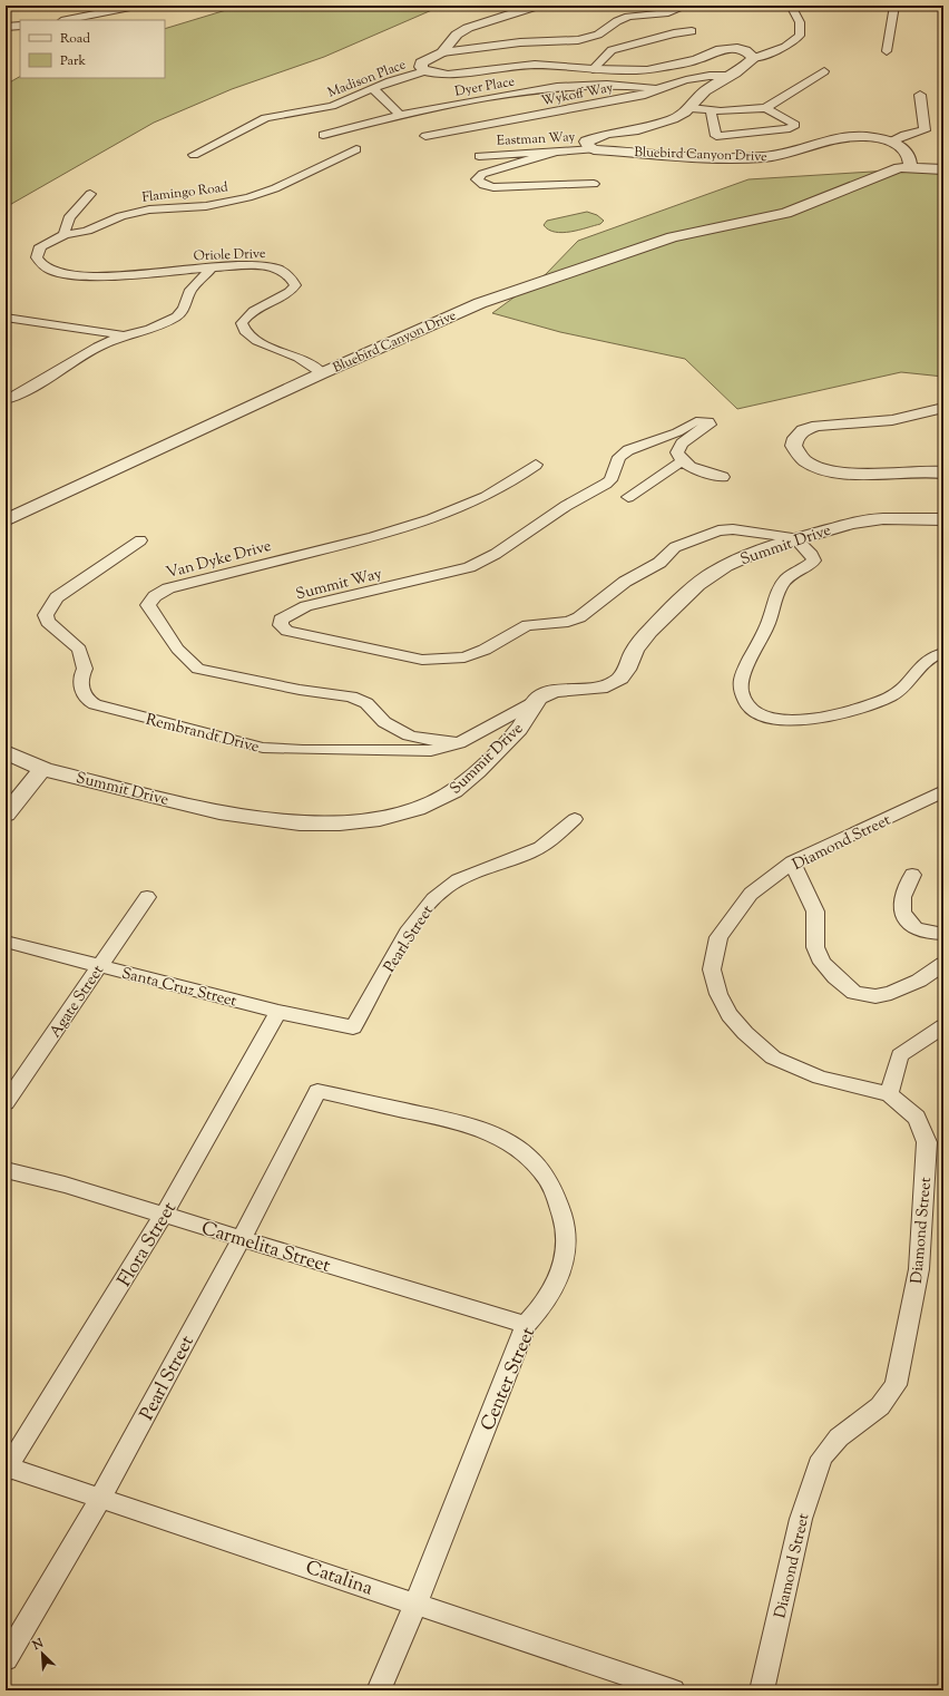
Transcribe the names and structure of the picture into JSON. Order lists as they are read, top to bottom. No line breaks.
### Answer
{"streets":{"street":["Madison Place","Dyer Place","Wykoff Way","Eastman Way","Bluebird Canyon Drive","Flamingo Road","Oriole Drive","Summit Drive","Van Dyke Drive","Summit Way","Rembrandt Drive","Diamond Street","Pearl Street","Santa Cruz Street","Agate Street","Flora Street","Carmelita Street","Center Street","Catalina"]},"crossings":[["Dyer Place","Wykoff Way"],["Wykoff Way","Bluebird Canyon Drive"],["Eastman Way","Bluebird Canyon Drive"],["Bluebird Canyon Drive","Oriole Drive"],["Flamingo Road","Oriole Drive"],["Summit Drive","Summit Way"],["Summit Drive","Rembrandt Drive"],["Van Dyke Drive","Rembrandt Drive"],["Pearl Street","Santa Cruz Street"],["Pearl Street","Carmelita Street"],["Pearl Street","Center Street"],["Pearl Street","Catalina"],["Santa Cruz Street","Agate Street"],["Santa Cruz Street","Flora Street"],["Flora Street","Carmelita Street"],["Flora Street","Catalina"],["Carmelita Street","Center Street"],["Center Street","Catalina"]],"legend":["Road","Park"],"north":"top left"}
